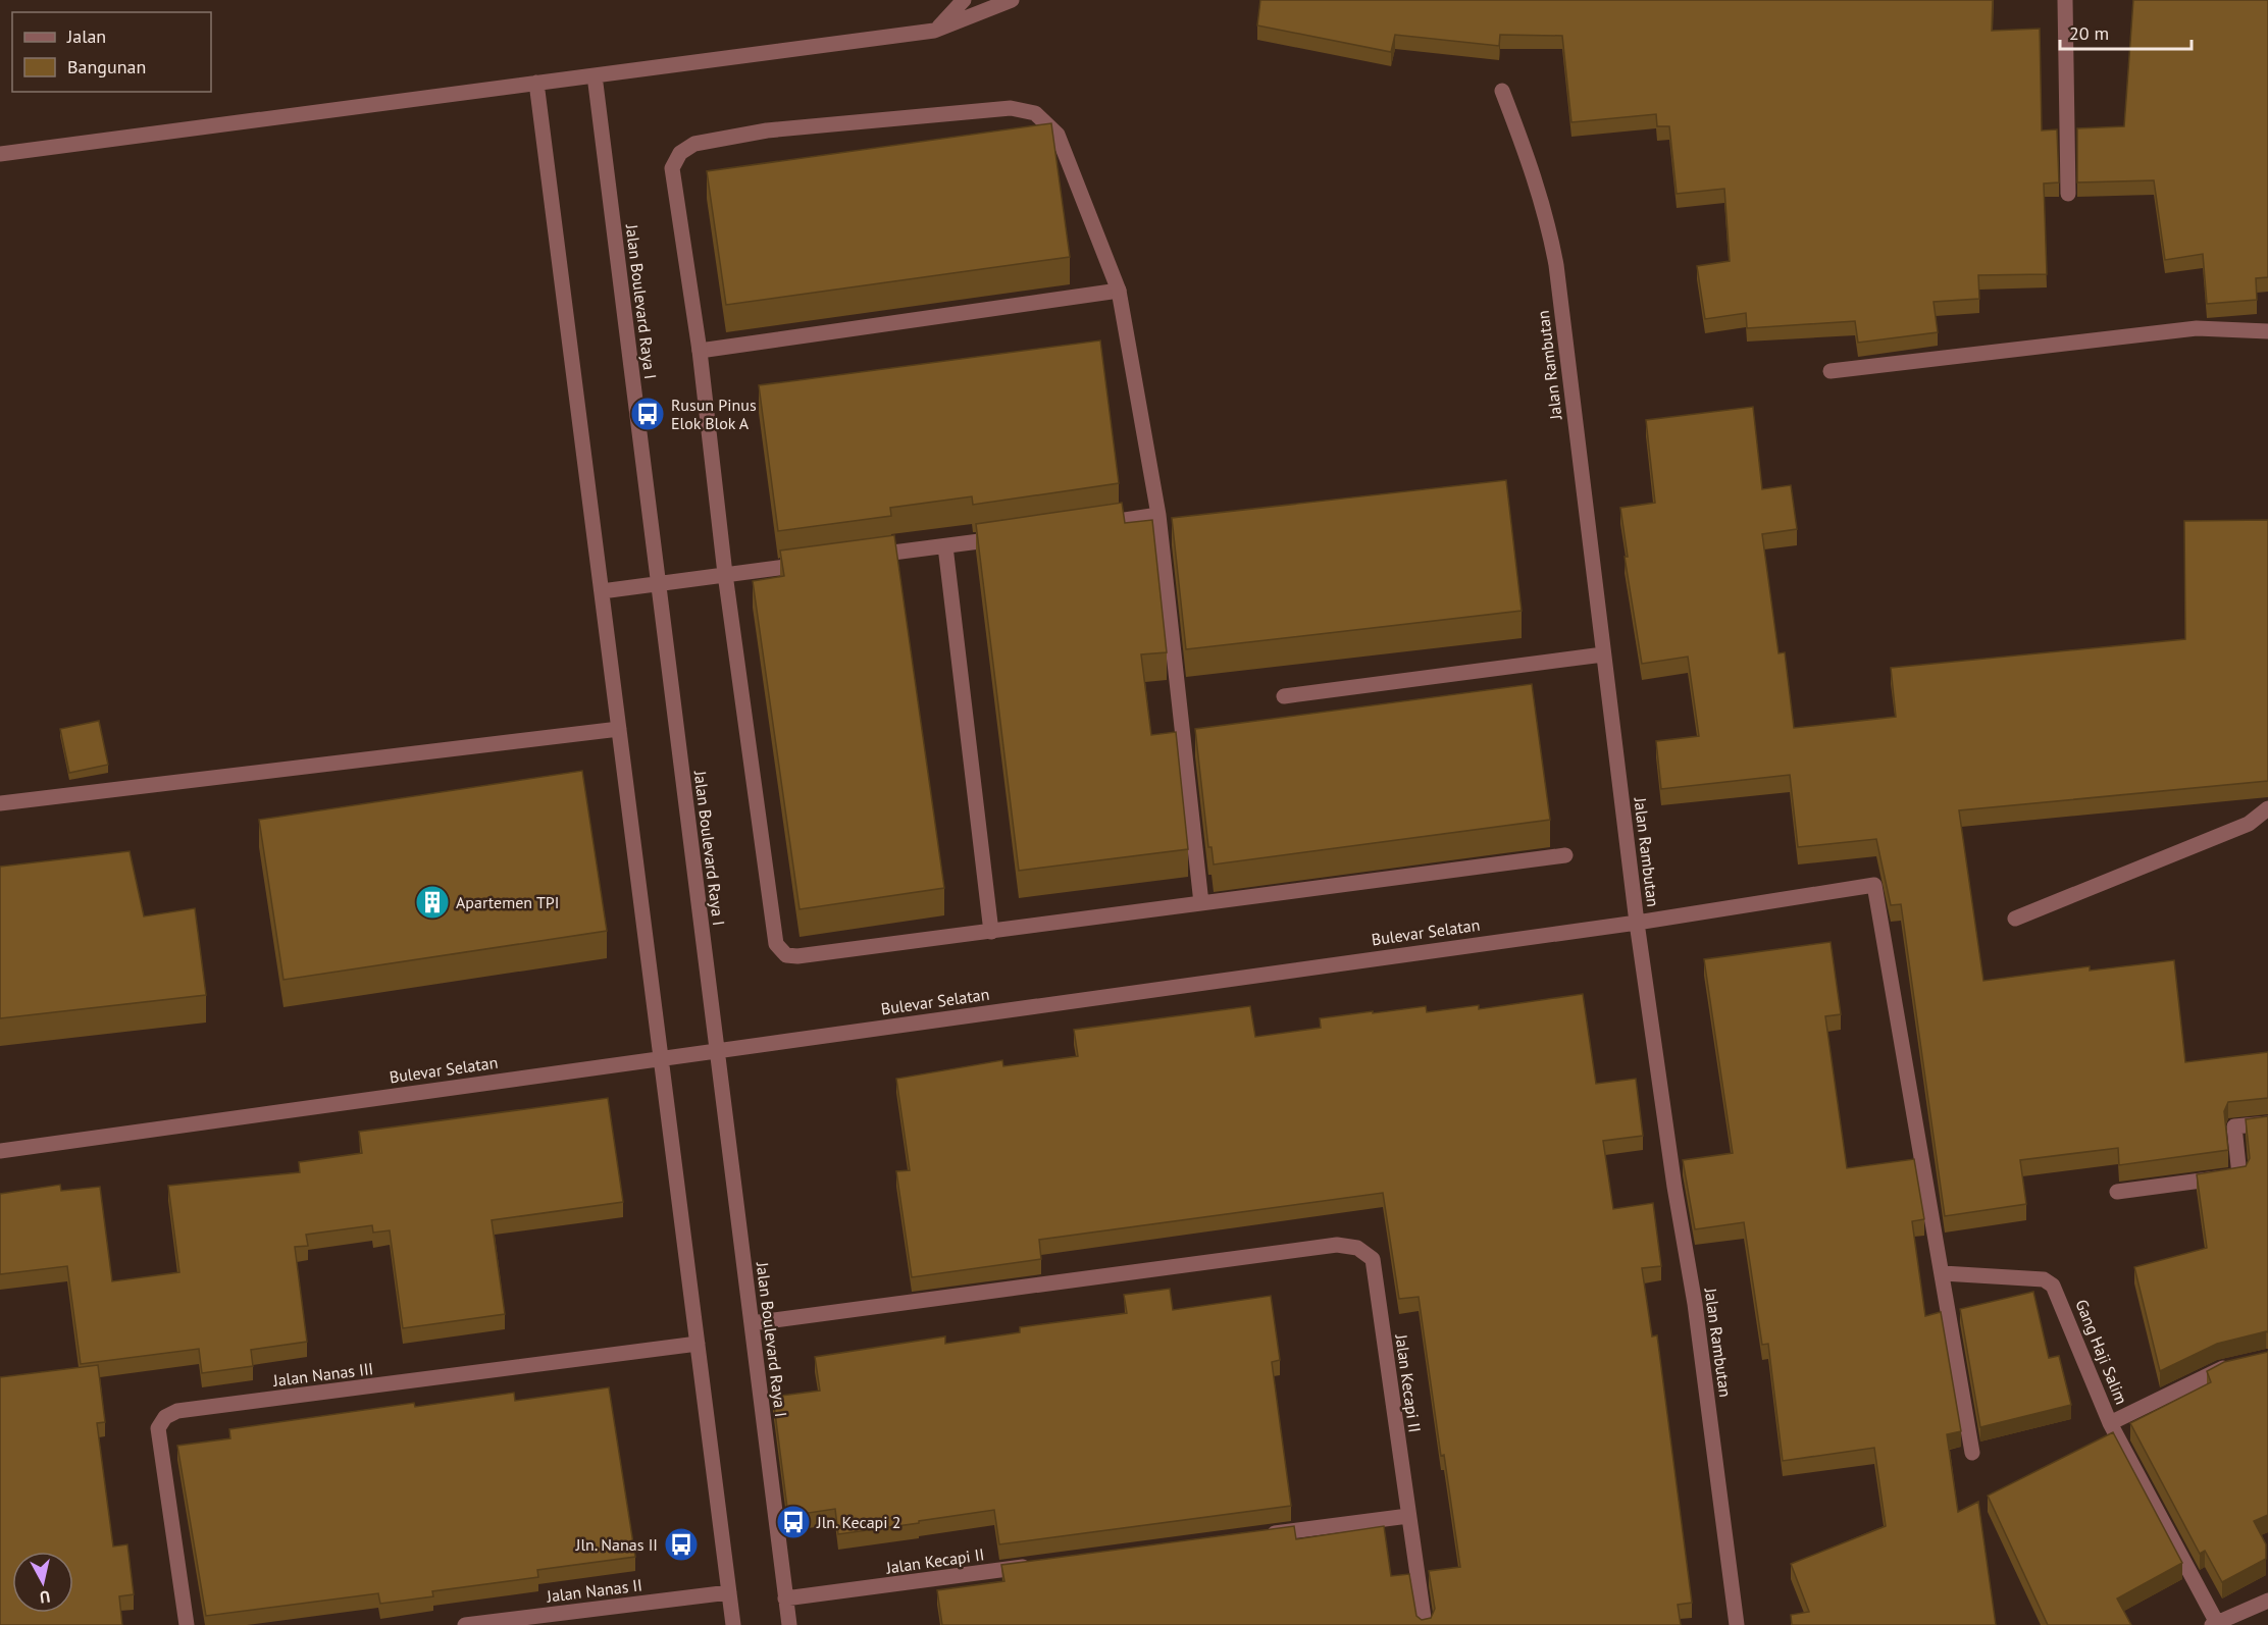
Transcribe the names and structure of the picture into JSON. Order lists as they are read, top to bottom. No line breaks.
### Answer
{"streets":{"street":["Jalan Boulevard Raya I","Jalan Rambutan","Bulevar Selatan","Gang Haji Salim","Jalan Nanas III","Jalan Kecapi II","Jalan Nanas II"]},"crossings":[["Jalan Boulevard Raya I","Bulevar Selatan"],["Jalan Boulevard Raya I","Jalan Kecapi II"],["Jalan Rambutan","Bulevar Selatan"],["Bulevar Selatan","Gang Haji Salim"]],"places":{"bus stop":["Rusun Pinus Elok Blok A","Jln. Kecapi 2","Jln. Nanas II"],"building":["Apartemen TPI"]},"legend":["Jalan","Bangunan"],"scale_bar":"20 m","north":"bottom"}
